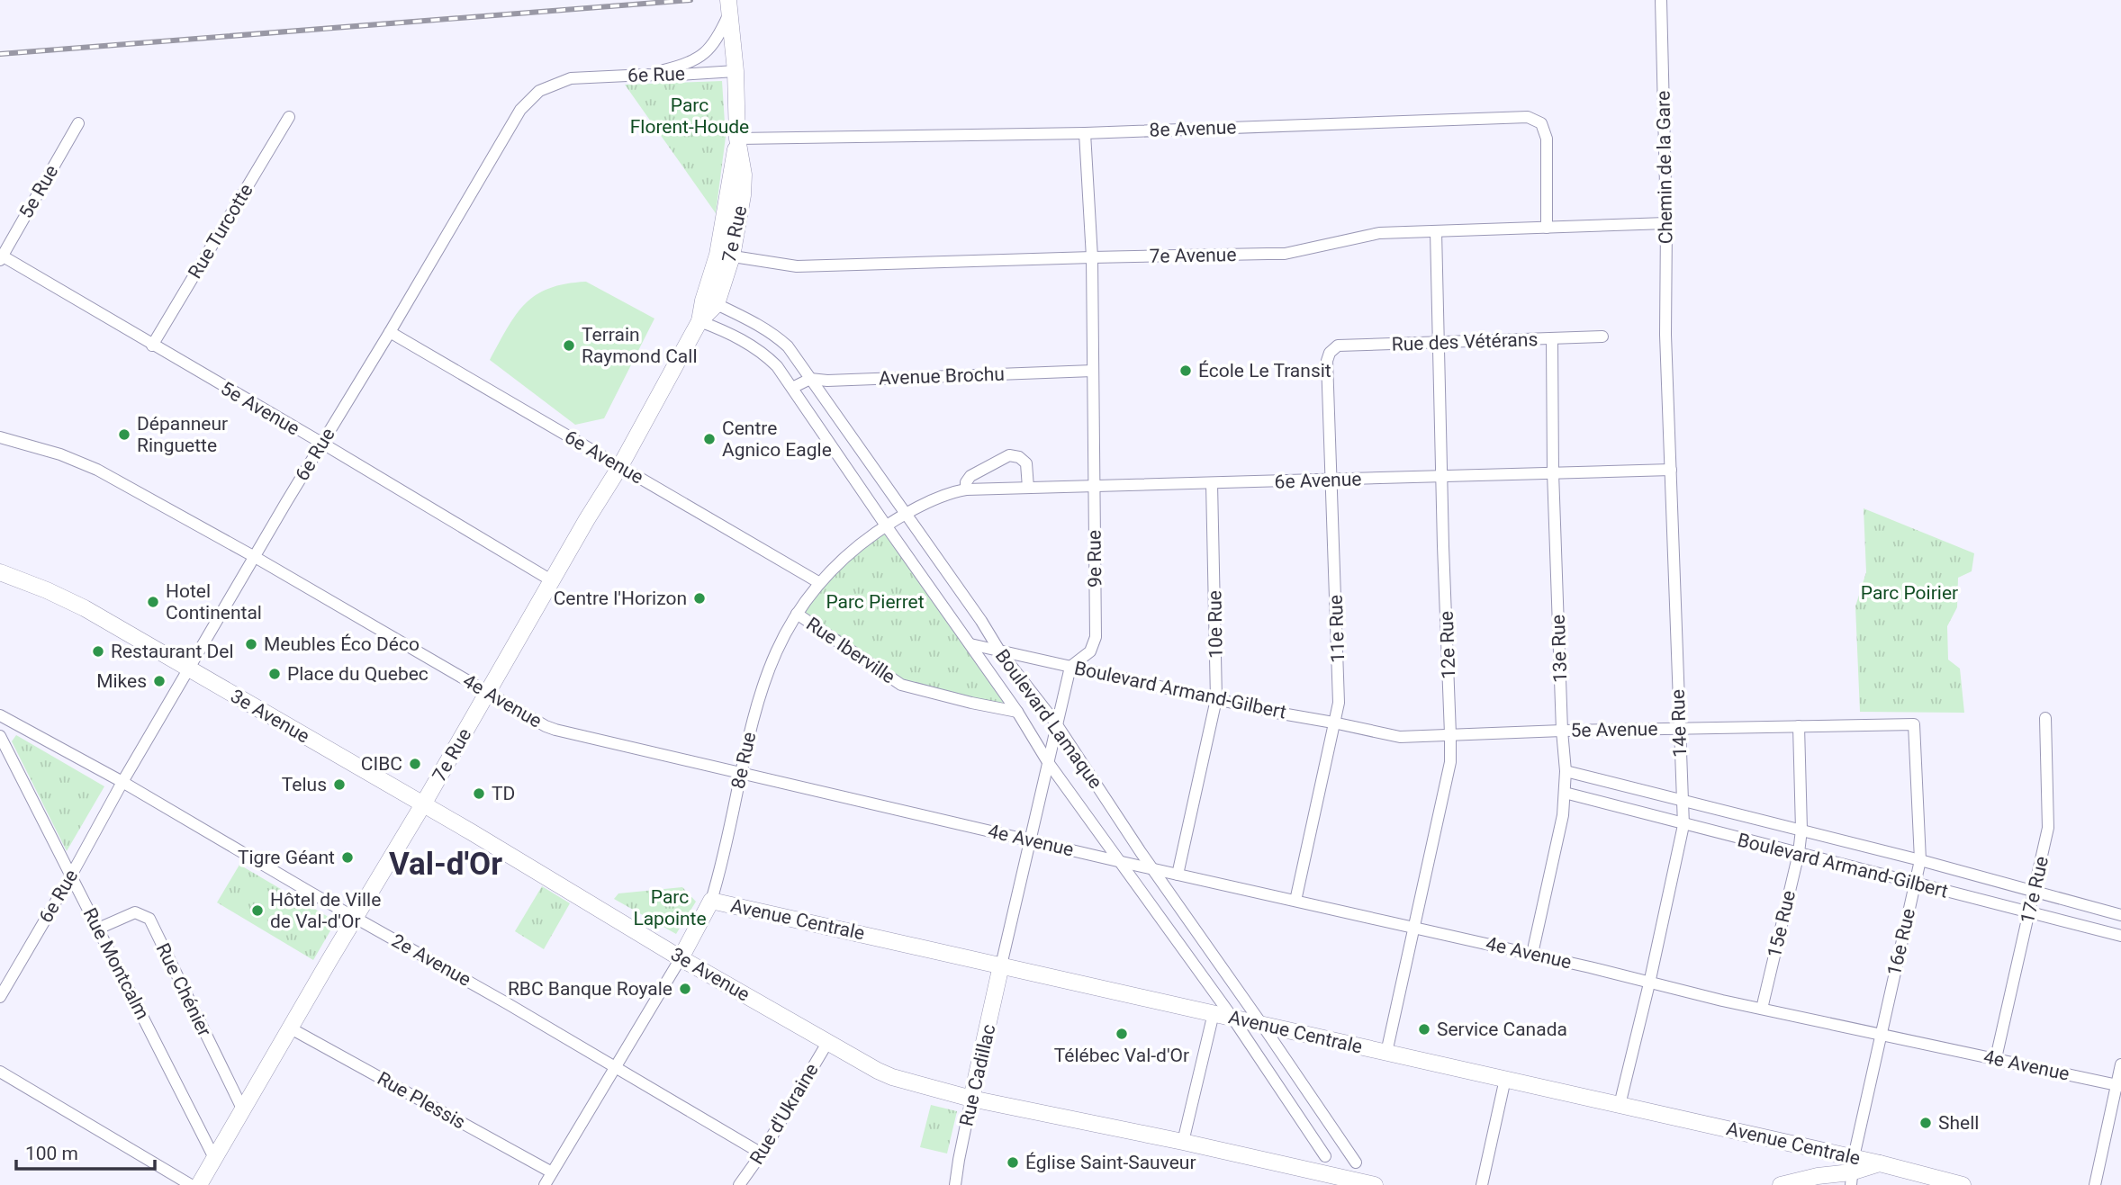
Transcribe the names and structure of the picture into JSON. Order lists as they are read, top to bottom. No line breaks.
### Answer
{"streets":{"main road":["7e Rue","3e Avenue","8e Rue","Avenue Centrale","Rue Cadillac"],"street":["6e Rue","8e Avenue","Chemin de la Gare","5e Rue","Rue Turcotte","7e Avenue","Rue des Vétérans","Avenue Brochu","5e Avenue","6e Avenue","9e Rue","10e Rue","11e Rue","12e Rue","13e Rue","Rue Iberville","Boulevard Armand-Gilbert","4e Avenue","Boulevard Lamaque","14e Rue","17e Rue","15e Rue","16e Rue","2e Avenue","Rue Montcalm","Rue Chénier","Rue Plessis","Rue d'Ukraine"]},"crossings":[["6e Rue","7e Rue"],["6e Rue","5e Avenue"],["6e Rue","6e Avenue"],["6e Rue","4e Avenue"],["6e Rue","3e Avenue"],["6e Rue","2e Avenue"],["6e Rue","Rue Montcalm"],["8e Avenue","7e Rue"],["8e Avenue","7e Avenue"],["8e Avenue","9e Rue"],["Chemin de la Gare","7e Avenue"],["Chemin de la Gare","14e Rue"],["5e Rue","5e Avenue"],["Rue Turcotte","5e Avenue"],["7e Rue","7e Avenue"],["7e Rue","5e Avenue"],["7e Rue","6e Avenue"],["7e Rue","4e Avenue"],["7e Rue","3e Avenue"],["7e Rue","Boulevard Lamaque"],["7e Rue","2e Avenue"],["7e Rue","Rue Montcalm"],["7e Rue","Rue Chénier"],["7e Rue","Rue Plessis"],["7e Avenue","9e Rue"],["7e Avenue","12e Rue"],["Rue des Vétérans","11e Rue"],["Rue des Vétérans","12e Rue"],["Rue des Vétérans","13e Rue"],["Avenue Brochu","9e Rue"],["Avenue Brochu","Boulevard Lamaque"],["5e Avenue","12e Rue"],["5e Avenue","13e Rue"],["5e Avenue","Boulevard Armand-Gilbert"],["5e Avenue","14e Rue"],["5e Avenue","15e Rue"],["5e Avenue","16e Rue"],["6e Avenue","9e Rue"],["6e Avenue","10e Rue"],["6e Avenue","11e Rue"],["6e Avenue","12e Rue"],["6e Avenue","13e Rue"],["6e Avenue","14e Rue"],["6e Avenue","8e Rue"],["9e Rue","Boulevard Armand-Gilbert"],["10e Rue","Boulevard Armand-Gilbert"],["10e Rue","4e Avenue"],["11e Rue","Boulevard Armand-Gilbert"],["11e Rue","4e Avenue"],["12e Rue","4e Avenue"],["12e Rue","Avenue Centrale"],["13e Rue","Boulevard Armand-Gilbert"],["13e Rue","4e Avenue"],["Rue Iberville","Boulevard Lamaque"],["Rue Iberville","8e Rue"],["Boulevard Armand-Gilbert","Boulevard Lamaque"],["Boulevard Armand-Gilbert","14e Rue"],["Boulevard Armand-Gilbert","17e Rue"],["Boulevard Armand-Gilbert","15e Rue"],["Boulevard Armand-Gilbert","16e Rue"],["4e Avenue","Boulevard Lamaque"],["4e Avenue","14e Rue"],["4e Avenue","8e Rue"],["4e Avenue","17e Rue"],["4e Avenue","15e Rue"],["4e Avenue","16e Rue"],["3e Avenue","8e Rue"],["3e Avenue","Rue Cadillac"],["3e Avenue","Rue d'Ukraine"],["Boulevard Lamaque","8e Rue"],["Boulevard Lamaque","Avenue Centrale"],["14e Rue","Avenue Centrale"],["8e Rue","Avenue Centrale"],["8e Rue","2e Avenue"],["8e Rue","Rue Plessis"],["Avenue Centrale","16e Rue"],["Avenue Centrale","Rue Cadillac"],["2e Avenue","Rue d'Ukraine"],["Rue Montcalm","Rue Chénier"]],"districts":["Val-d'Or"],"parks":["Parc Florent-Houde","Parc Poirier","Parc Pierret","Parc Lapointe"],"places":["Terrain Raymond Call","École Le Transit","Dépanneur Ringuette","Centre Agnico Eagle","Centre l'Horizon","Hotel Continental","Meubles Éco Déco","Restaurant Del","Place du Quebec","Mikes","CIBC","Telus","TD","Tigre Géant","Hôtel de Ville de Val-d'Or","RBC Banque Royale","Service Canada","Télébec Val-d'Or","Shell","Église Saint-Sauveur"],"scale_bar":"100 m"}
